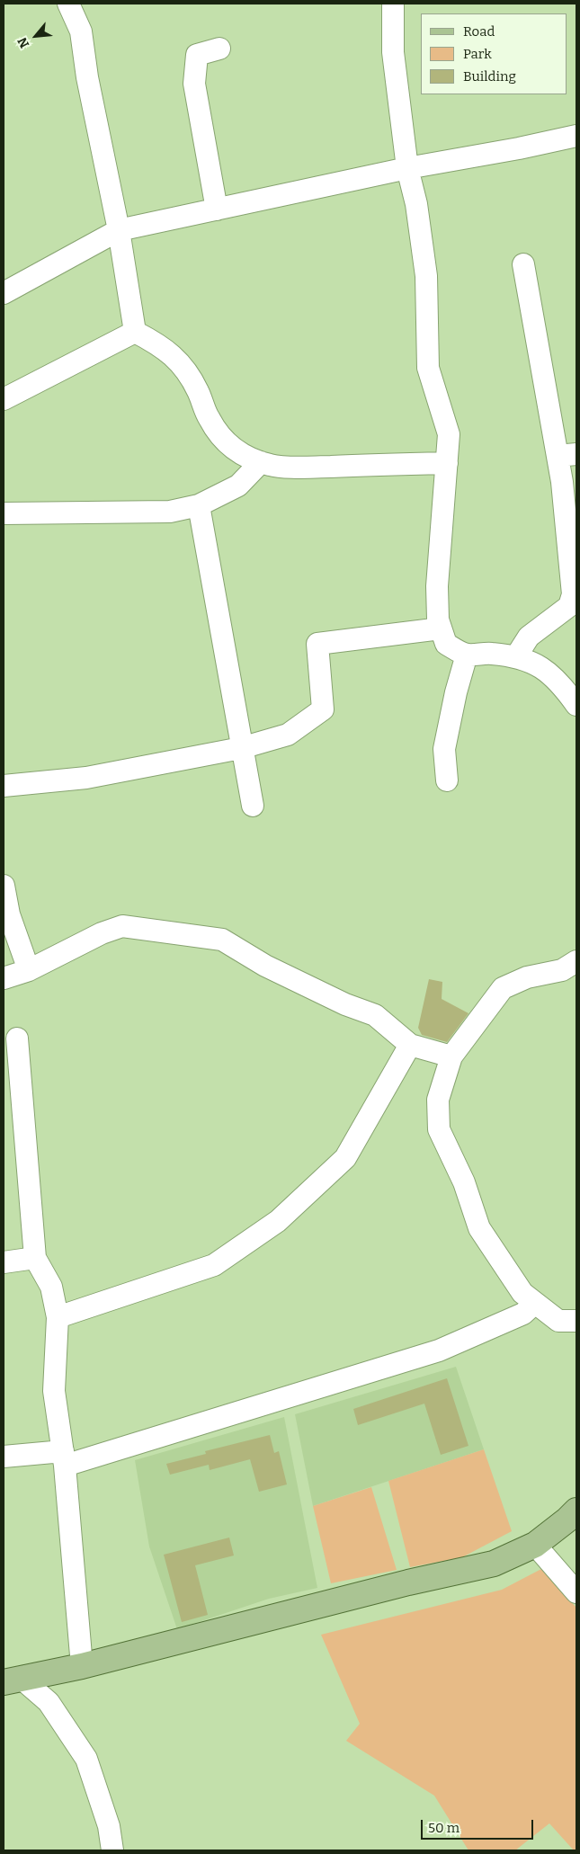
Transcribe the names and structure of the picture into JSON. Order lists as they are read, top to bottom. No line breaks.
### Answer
{"legend":["Road","Park","Building"],"scale_bar":"50 m","north":"bottom left"}
